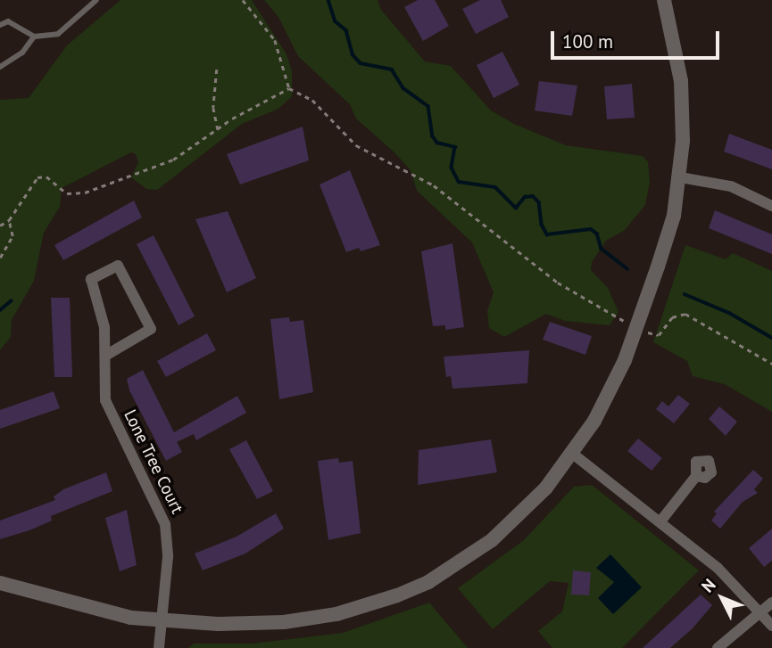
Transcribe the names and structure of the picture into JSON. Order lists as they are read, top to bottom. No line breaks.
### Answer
{"streets":{"street":["Lone Tree Court"]},"scale_bar":"100 m","north":"top left"}
